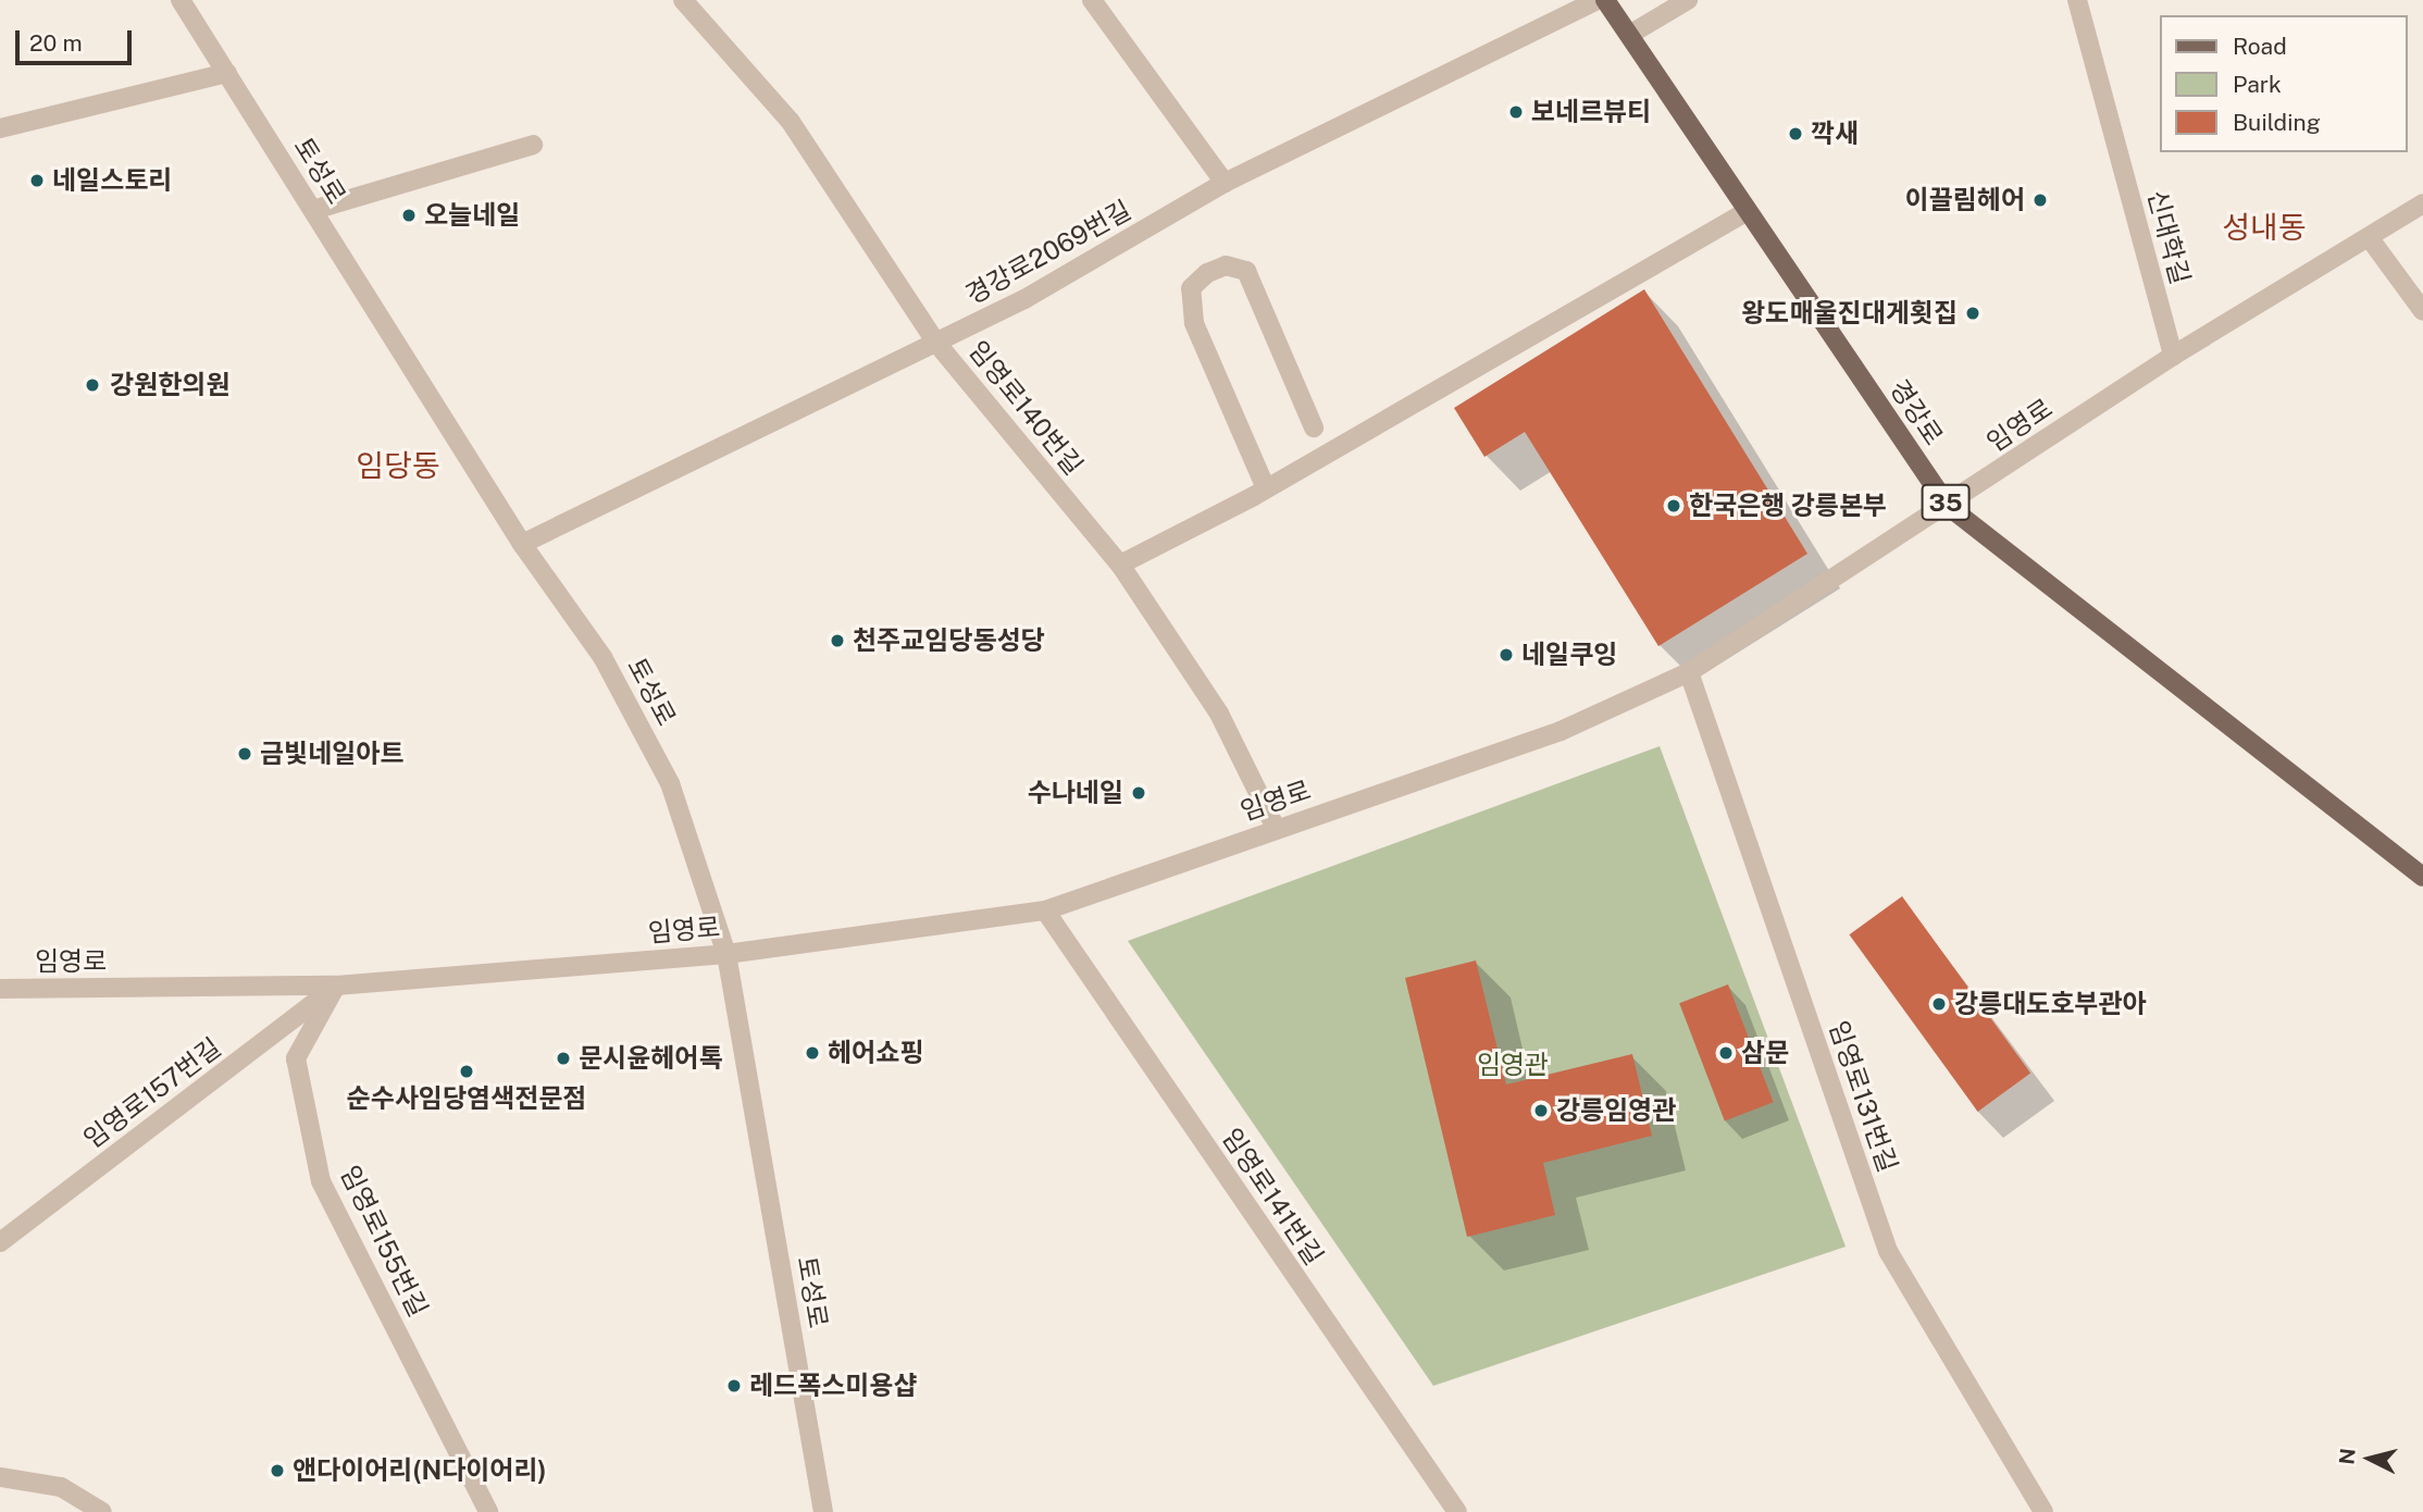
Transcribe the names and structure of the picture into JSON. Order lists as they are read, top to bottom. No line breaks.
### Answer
{"streets":{"main road":["경강로","35"],"street":["토성로","신대학길","경강로2069번길","임영로140번길","임영로","임영로157번길","임영로131번길","임영로141번길","임영로155번길"]},"crossings":[["토성로","경강로2069번길"],["토성로","임영로"],["신대학길","임영로"],["경강로2069번길","임영로140번길"],["임영로140번길","임영로"],["경강로","임영로"],["임영로","임영로157번길"],["임영로","임영로131번길"],["임영로","임영로141번길"],["임영로","임영로155번길"],["임영로157번길","임영로155번길"]],"districts":["성내동","임당동"],"parks":["임영관"],"places":["보네르뷰티","깍새","네일스토리","이끌림헤어","오늘네일","왕도매울진대게횟집","강원한의원","한국은행 강릉본부","천주교임당동성당","네일쿠잉","금빛네일아트","수나네일","강릉대도호부관아","헤어쇼핑","삼문","문시윤헤어톡","순수사임당염색전문점","강릉임영관","레드폭스미용샵","앤다이어리(N다이어리)"],"legend":["Road","Park","Building"],"scale_bar":"20 m","north":"left"}
